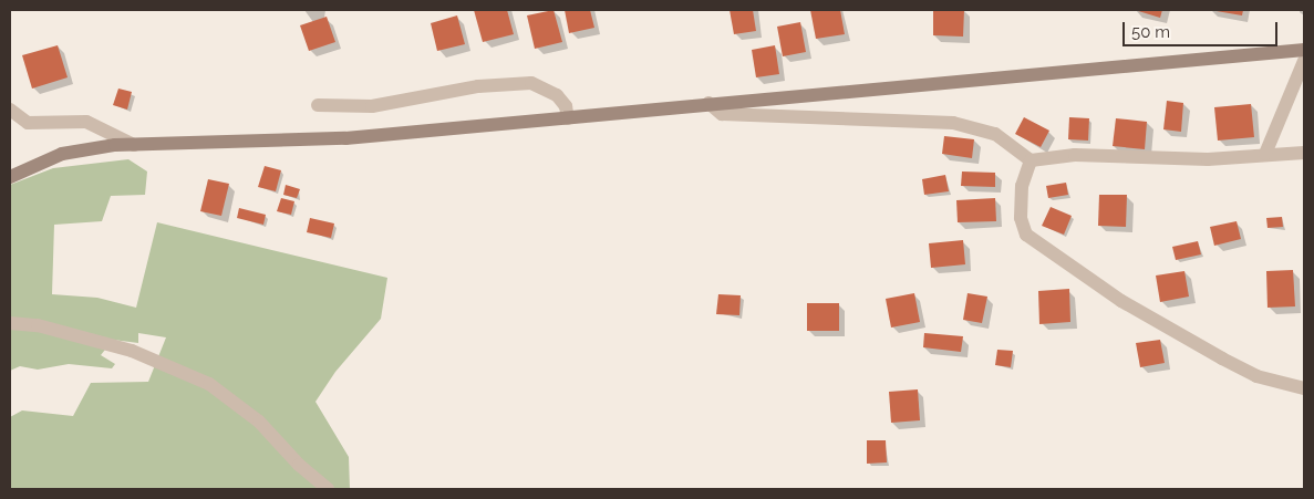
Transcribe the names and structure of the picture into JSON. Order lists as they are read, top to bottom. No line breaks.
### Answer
{"scale_bar":"50 m"}
